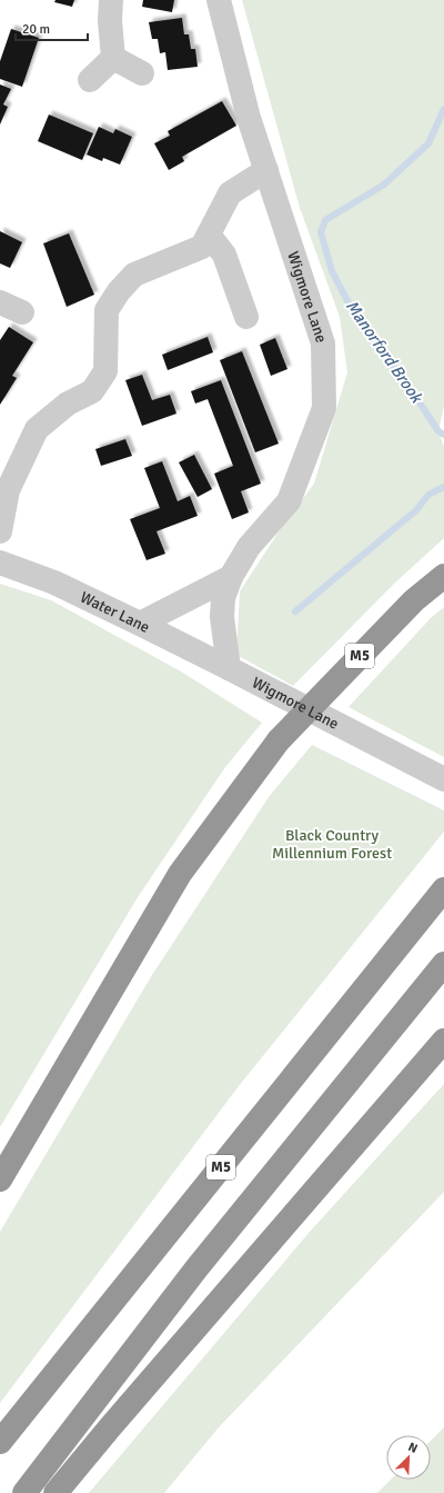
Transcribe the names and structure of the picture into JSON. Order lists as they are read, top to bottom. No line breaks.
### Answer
{"streets":{"highway":["M5"],"street":["Wigmore Lane","Water Lane"]},"crossings":[["Wigmore Lane","Water Lane"]],"water":["Manorford Brook"],"parks":["Black Country Millennium Forest"],"scale_bar":"20 m","north":"top right"}
